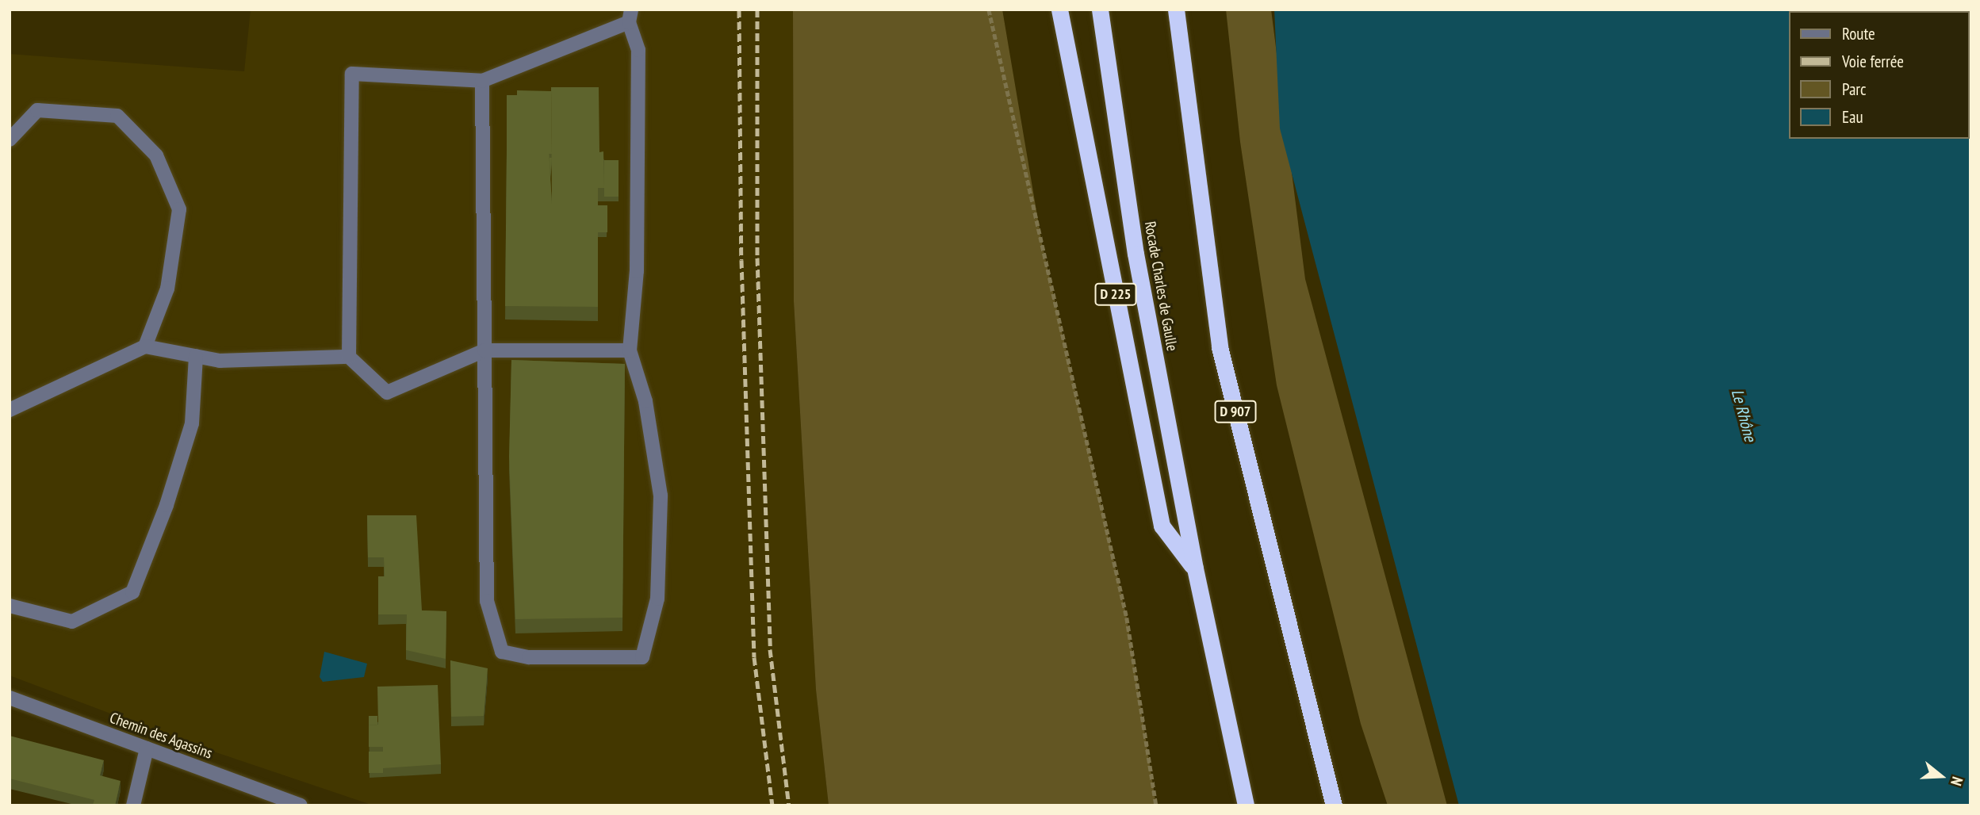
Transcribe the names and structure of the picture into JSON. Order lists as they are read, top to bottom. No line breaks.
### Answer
{"streets":{"highway":["Rocade Charles de Gaulle","D 225","D 907"],"street":["Chemin des Agassins"]},"crossings":[["Rocade Charles de Gaulle","D 225"]],"water":["Le Rhône"],"legend":["Route","Voie ferrée","Parc","Eau"],"north":"right"}
